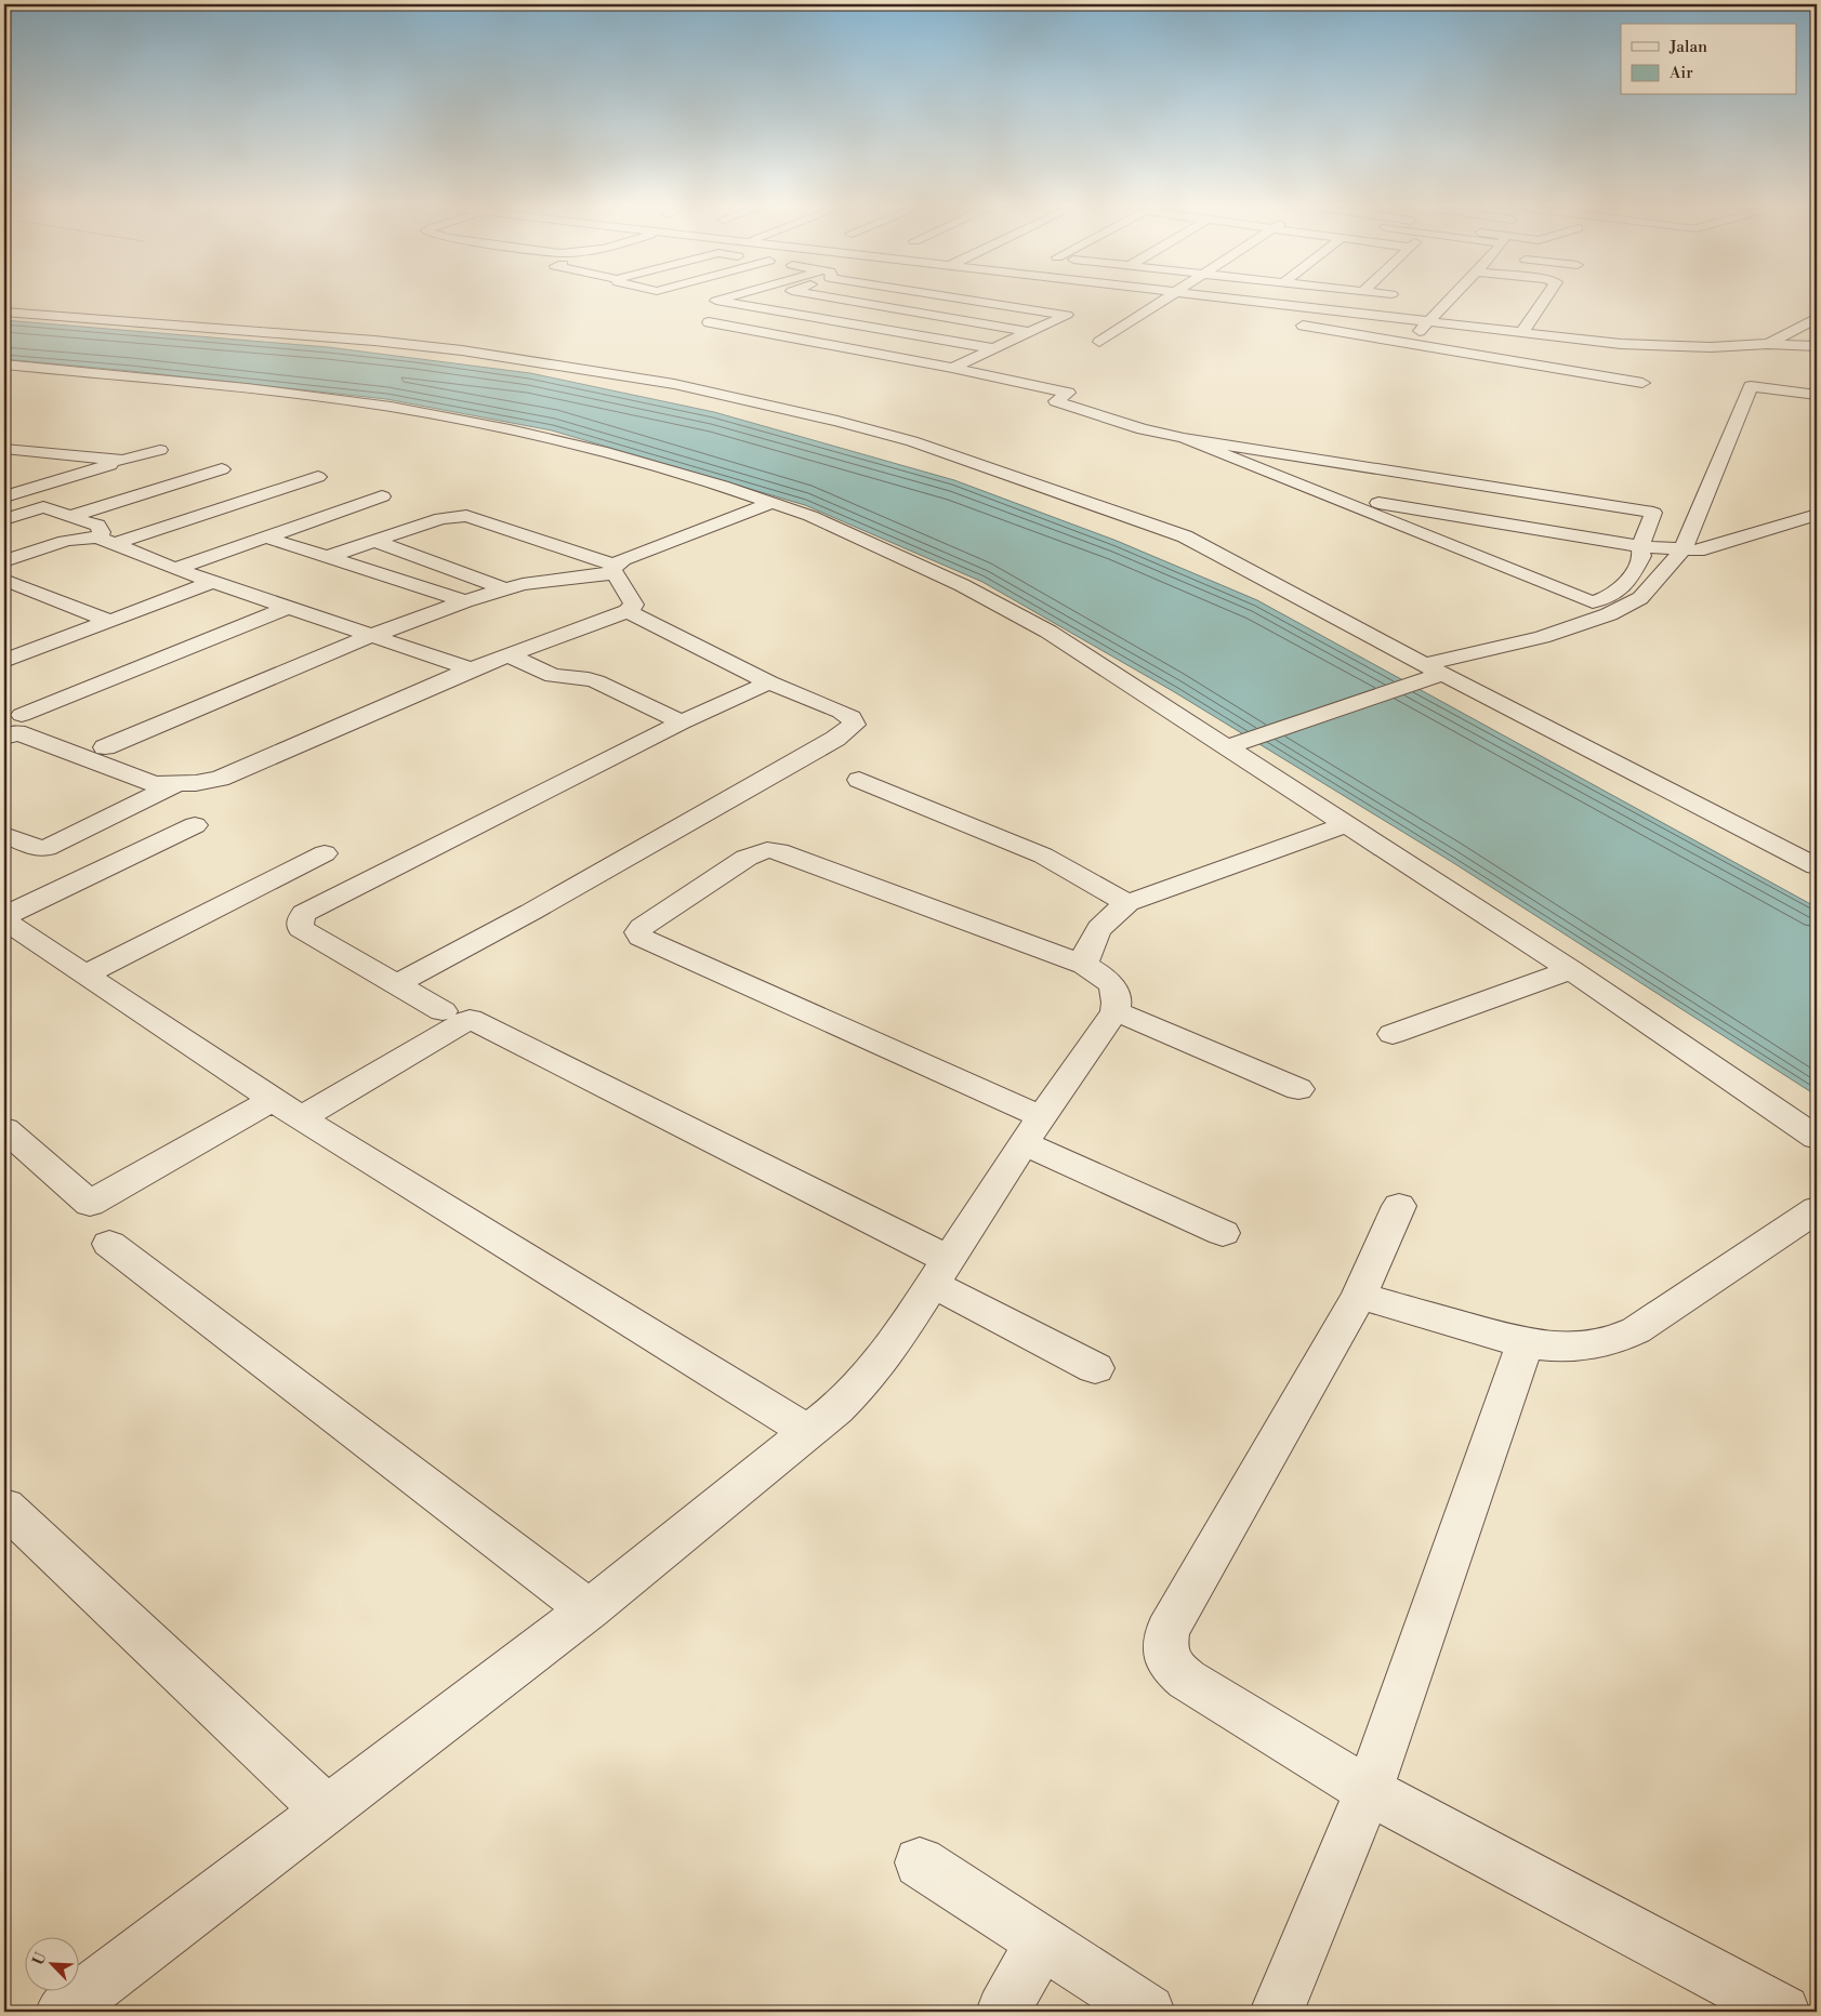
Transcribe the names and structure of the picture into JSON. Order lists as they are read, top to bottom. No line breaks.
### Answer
{"legend":["Jalan","Air"],"north":"top left"}
